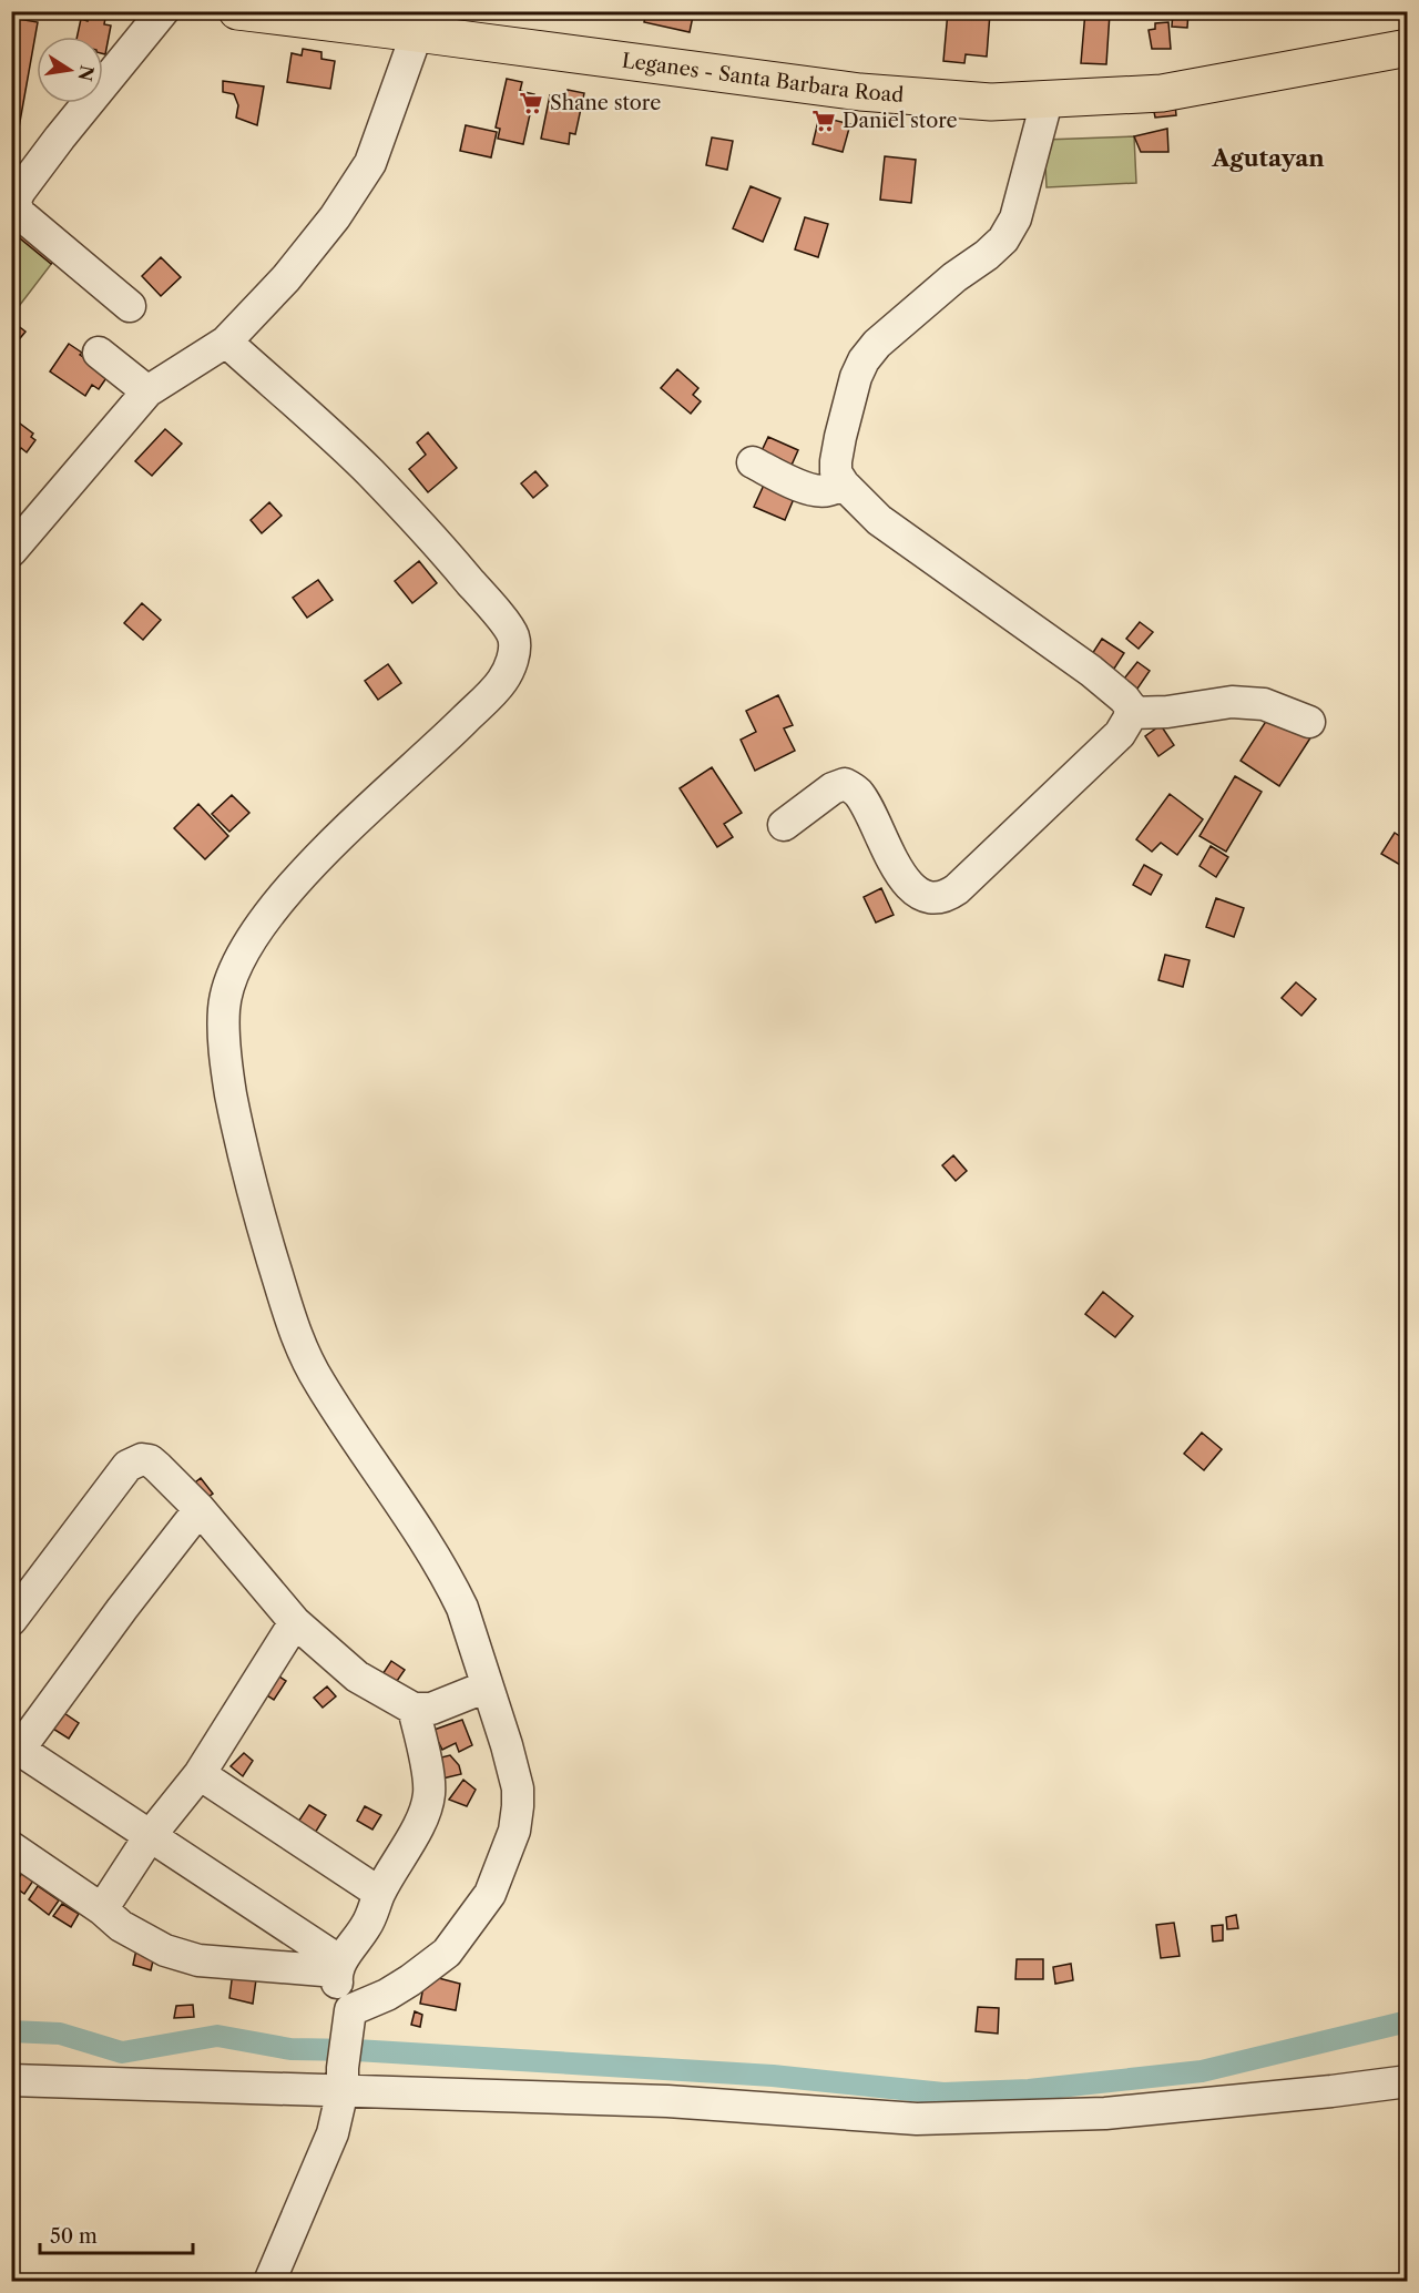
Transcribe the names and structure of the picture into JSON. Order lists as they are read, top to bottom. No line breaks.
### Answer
{"streets":{"main road":["Leganes - Santa Barbara Road"]},"districts":["Agutayan"],"places":{"supermarket":["Shane store","Daniel store"]},"scale_bar":"50 m","north":"right"}
